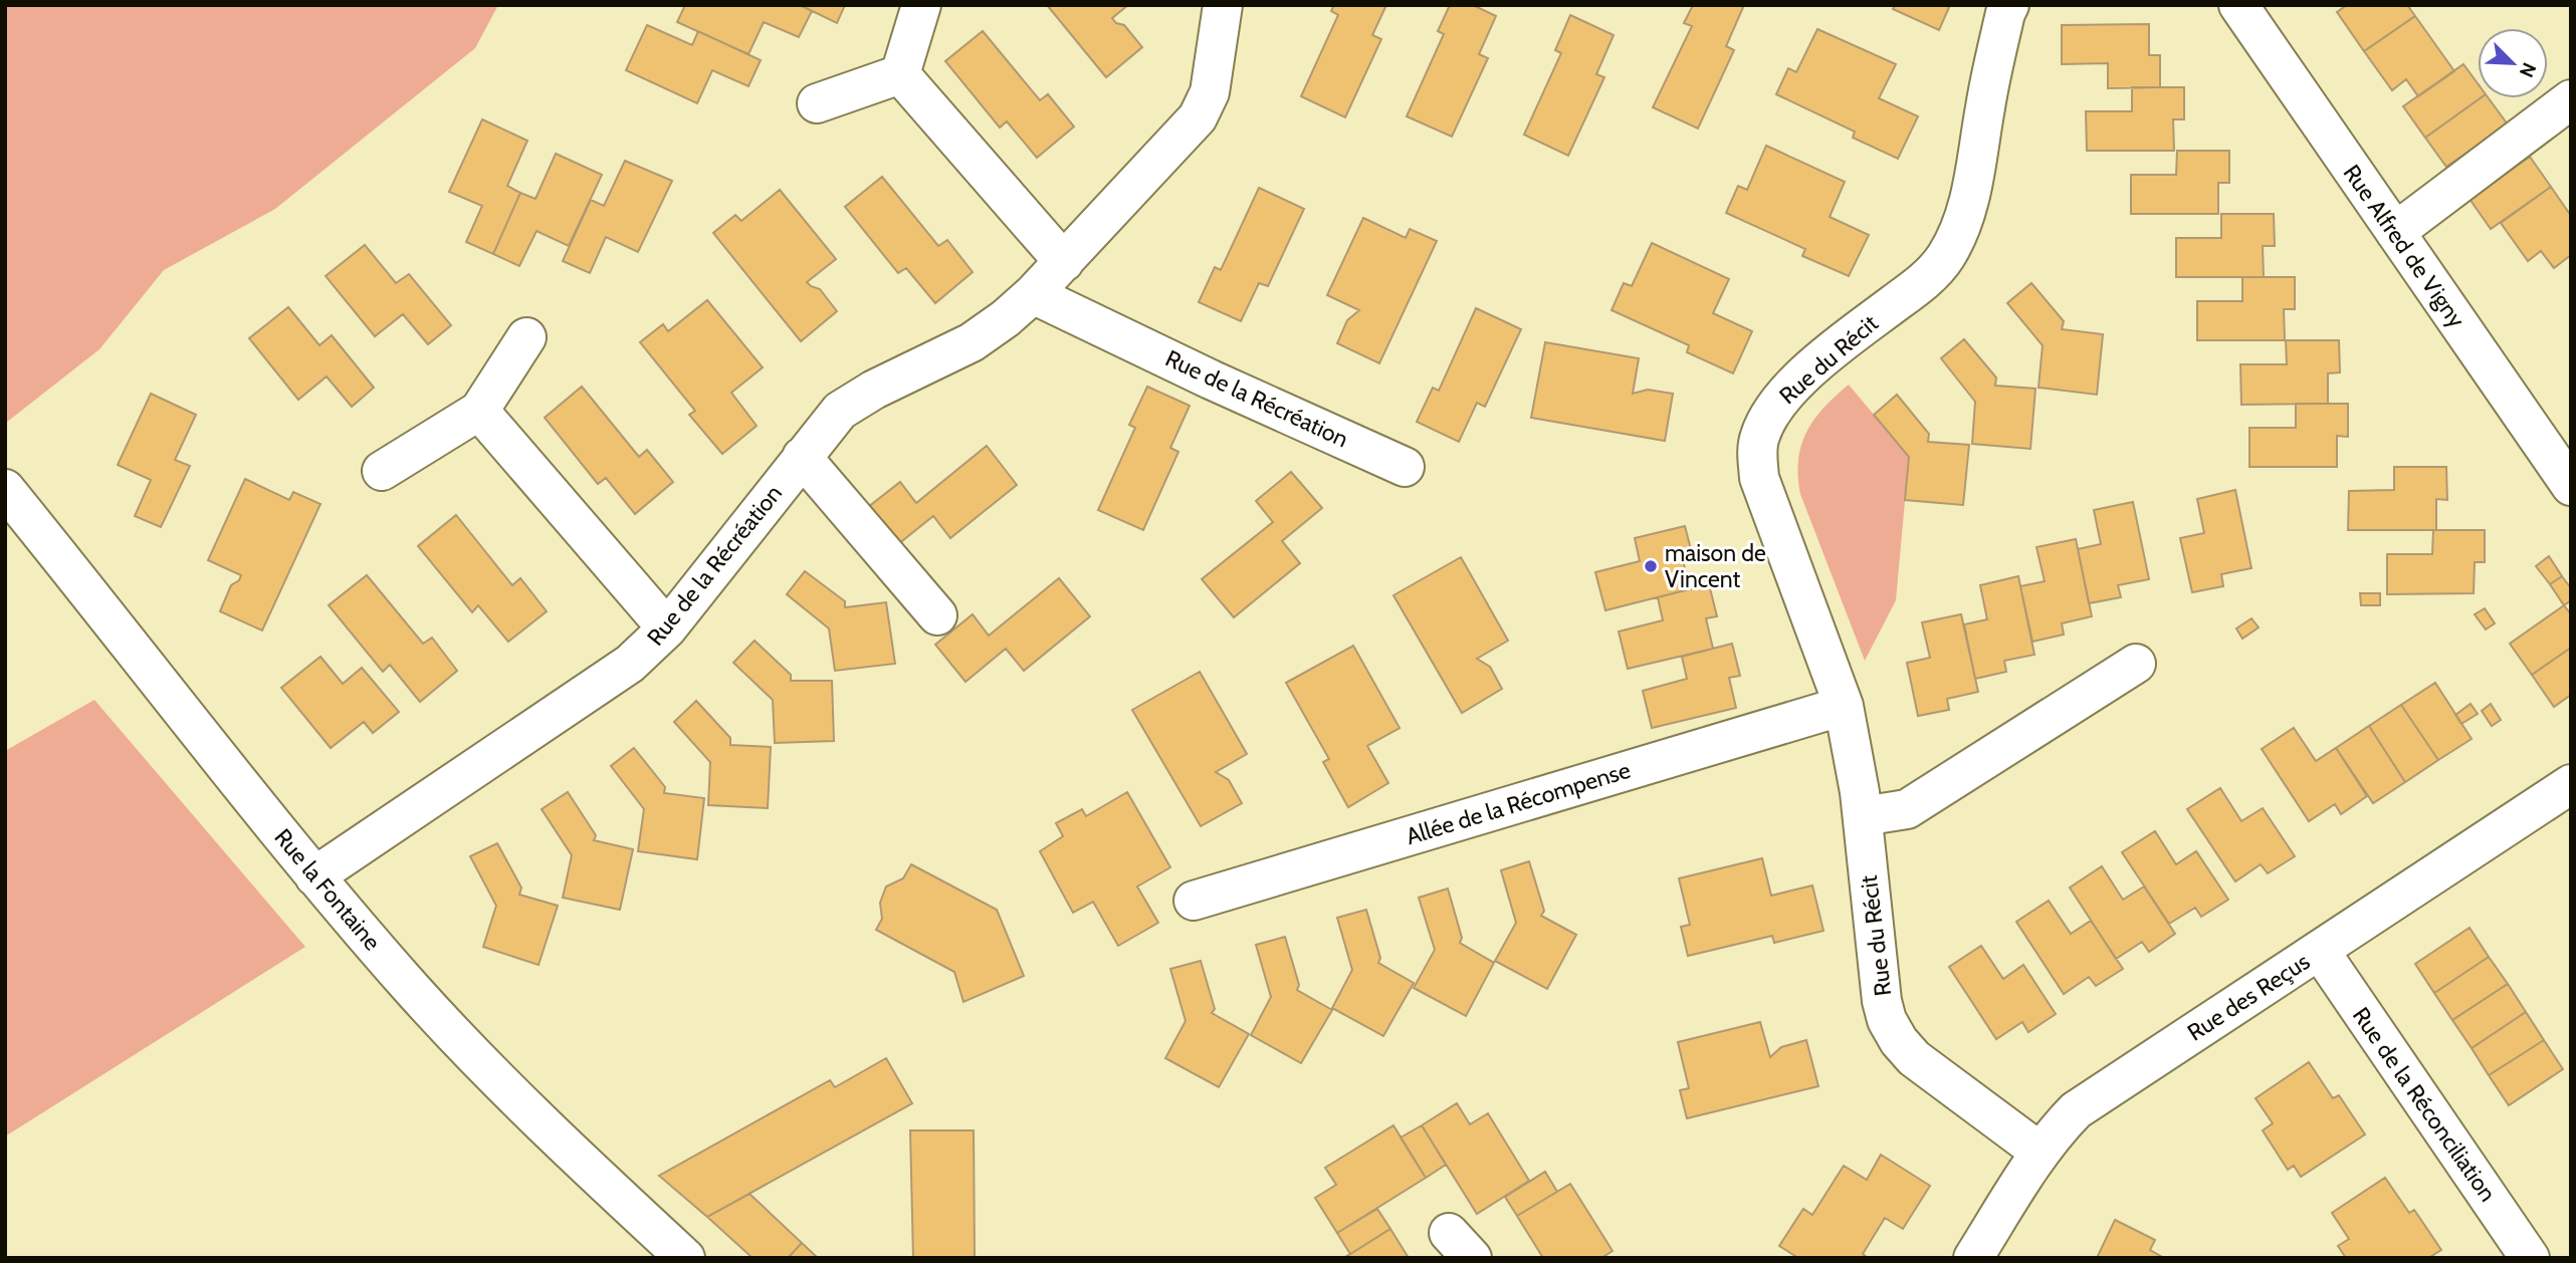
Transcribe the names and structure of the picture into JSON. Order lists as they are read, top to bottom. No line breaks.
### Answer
{"streets":{"street":["Rue Alfred de Vigny","Rue du Récit","Rue de la Récréation","Allée de la Récompense","Rue la Fontaine","Rue des Reçus","Rue de la Réconciliation"]},"crossings":[["Rue du Récit","Allée de la Récompense"],["Rue du Récit","Rue des Reçus"],["Rue de la Récréation","Rue la Fontaine"],["Rue des Reçus","Rue de la Réconciliation"]],"places":["maison de Vincent"],"north":"bottom right"}
